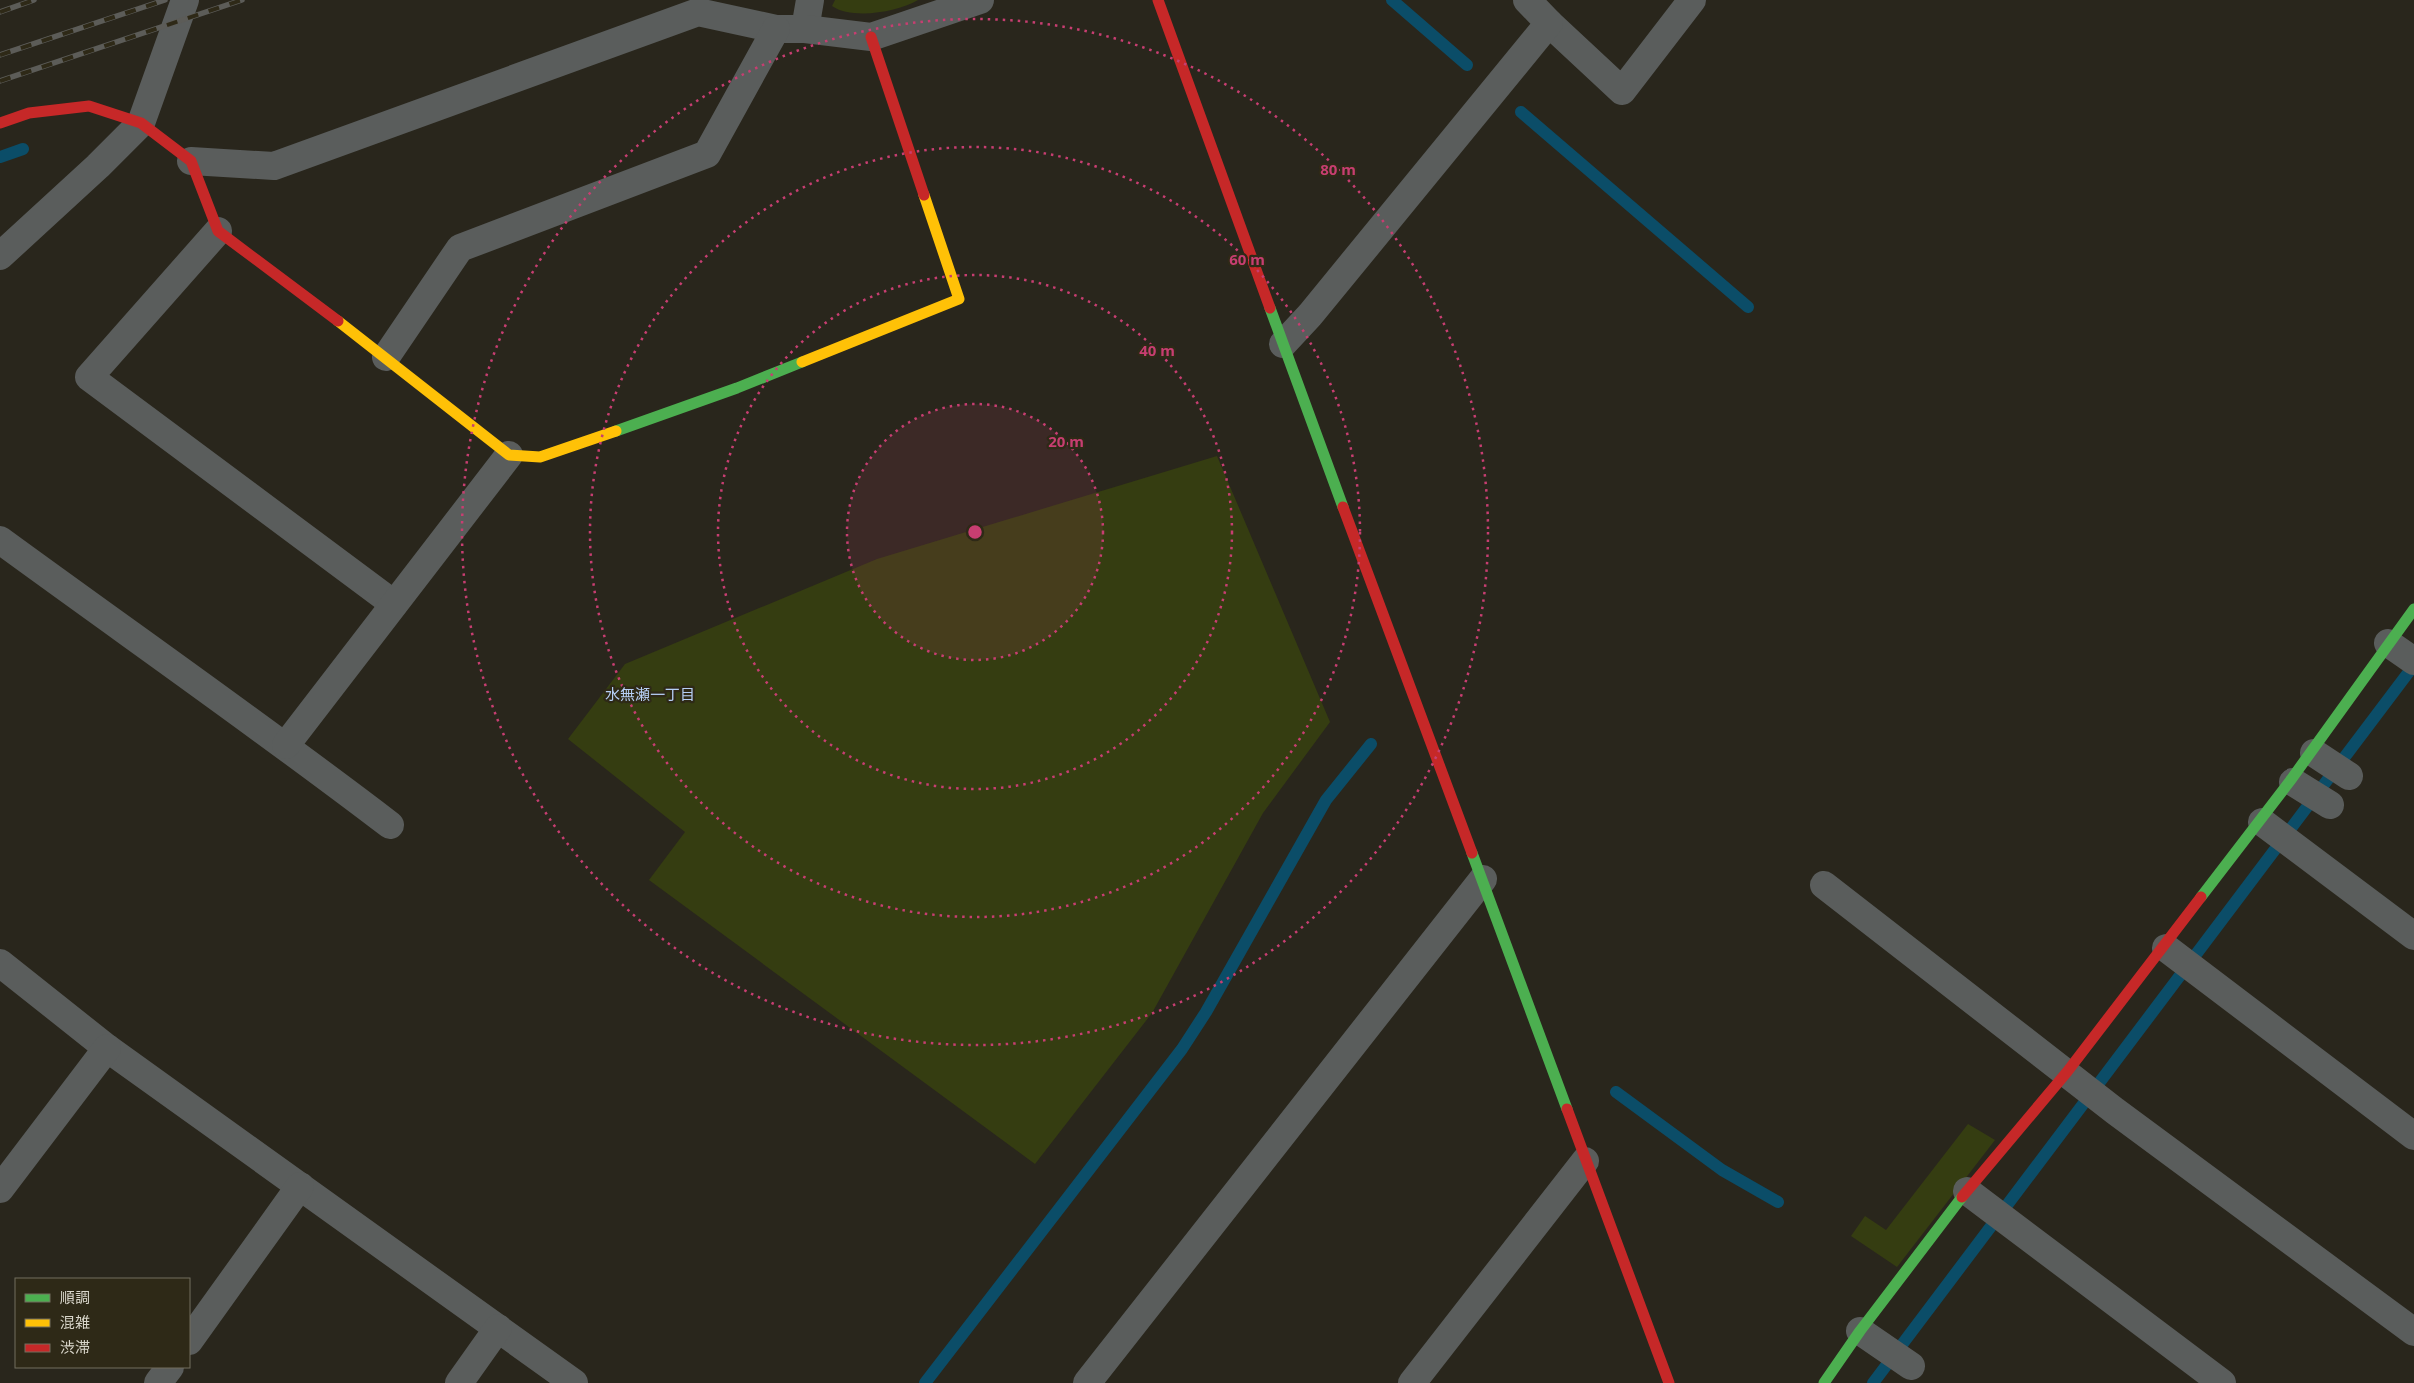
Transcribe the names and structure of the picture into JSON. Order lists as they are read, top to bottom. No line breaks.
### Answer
{"districts":["水無瀬一丁目"],"legend":["順調","混雑","渋滞"],"rings":["80 m","60 m","40 m","20 m"]}
